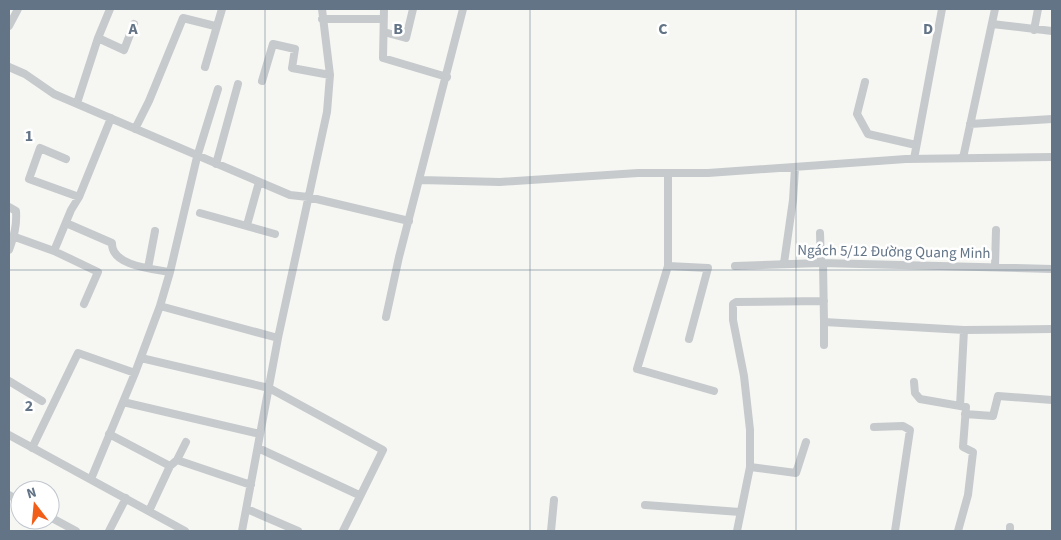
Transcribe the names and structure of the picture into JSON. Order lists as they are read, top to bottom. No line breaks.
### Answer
{"streets":{"street":["Ngách 5/12 Đường Quang Minh"]},"north":"top","grid":{"columns":["A","B","C","D"],"rows":["1","2"]}}
